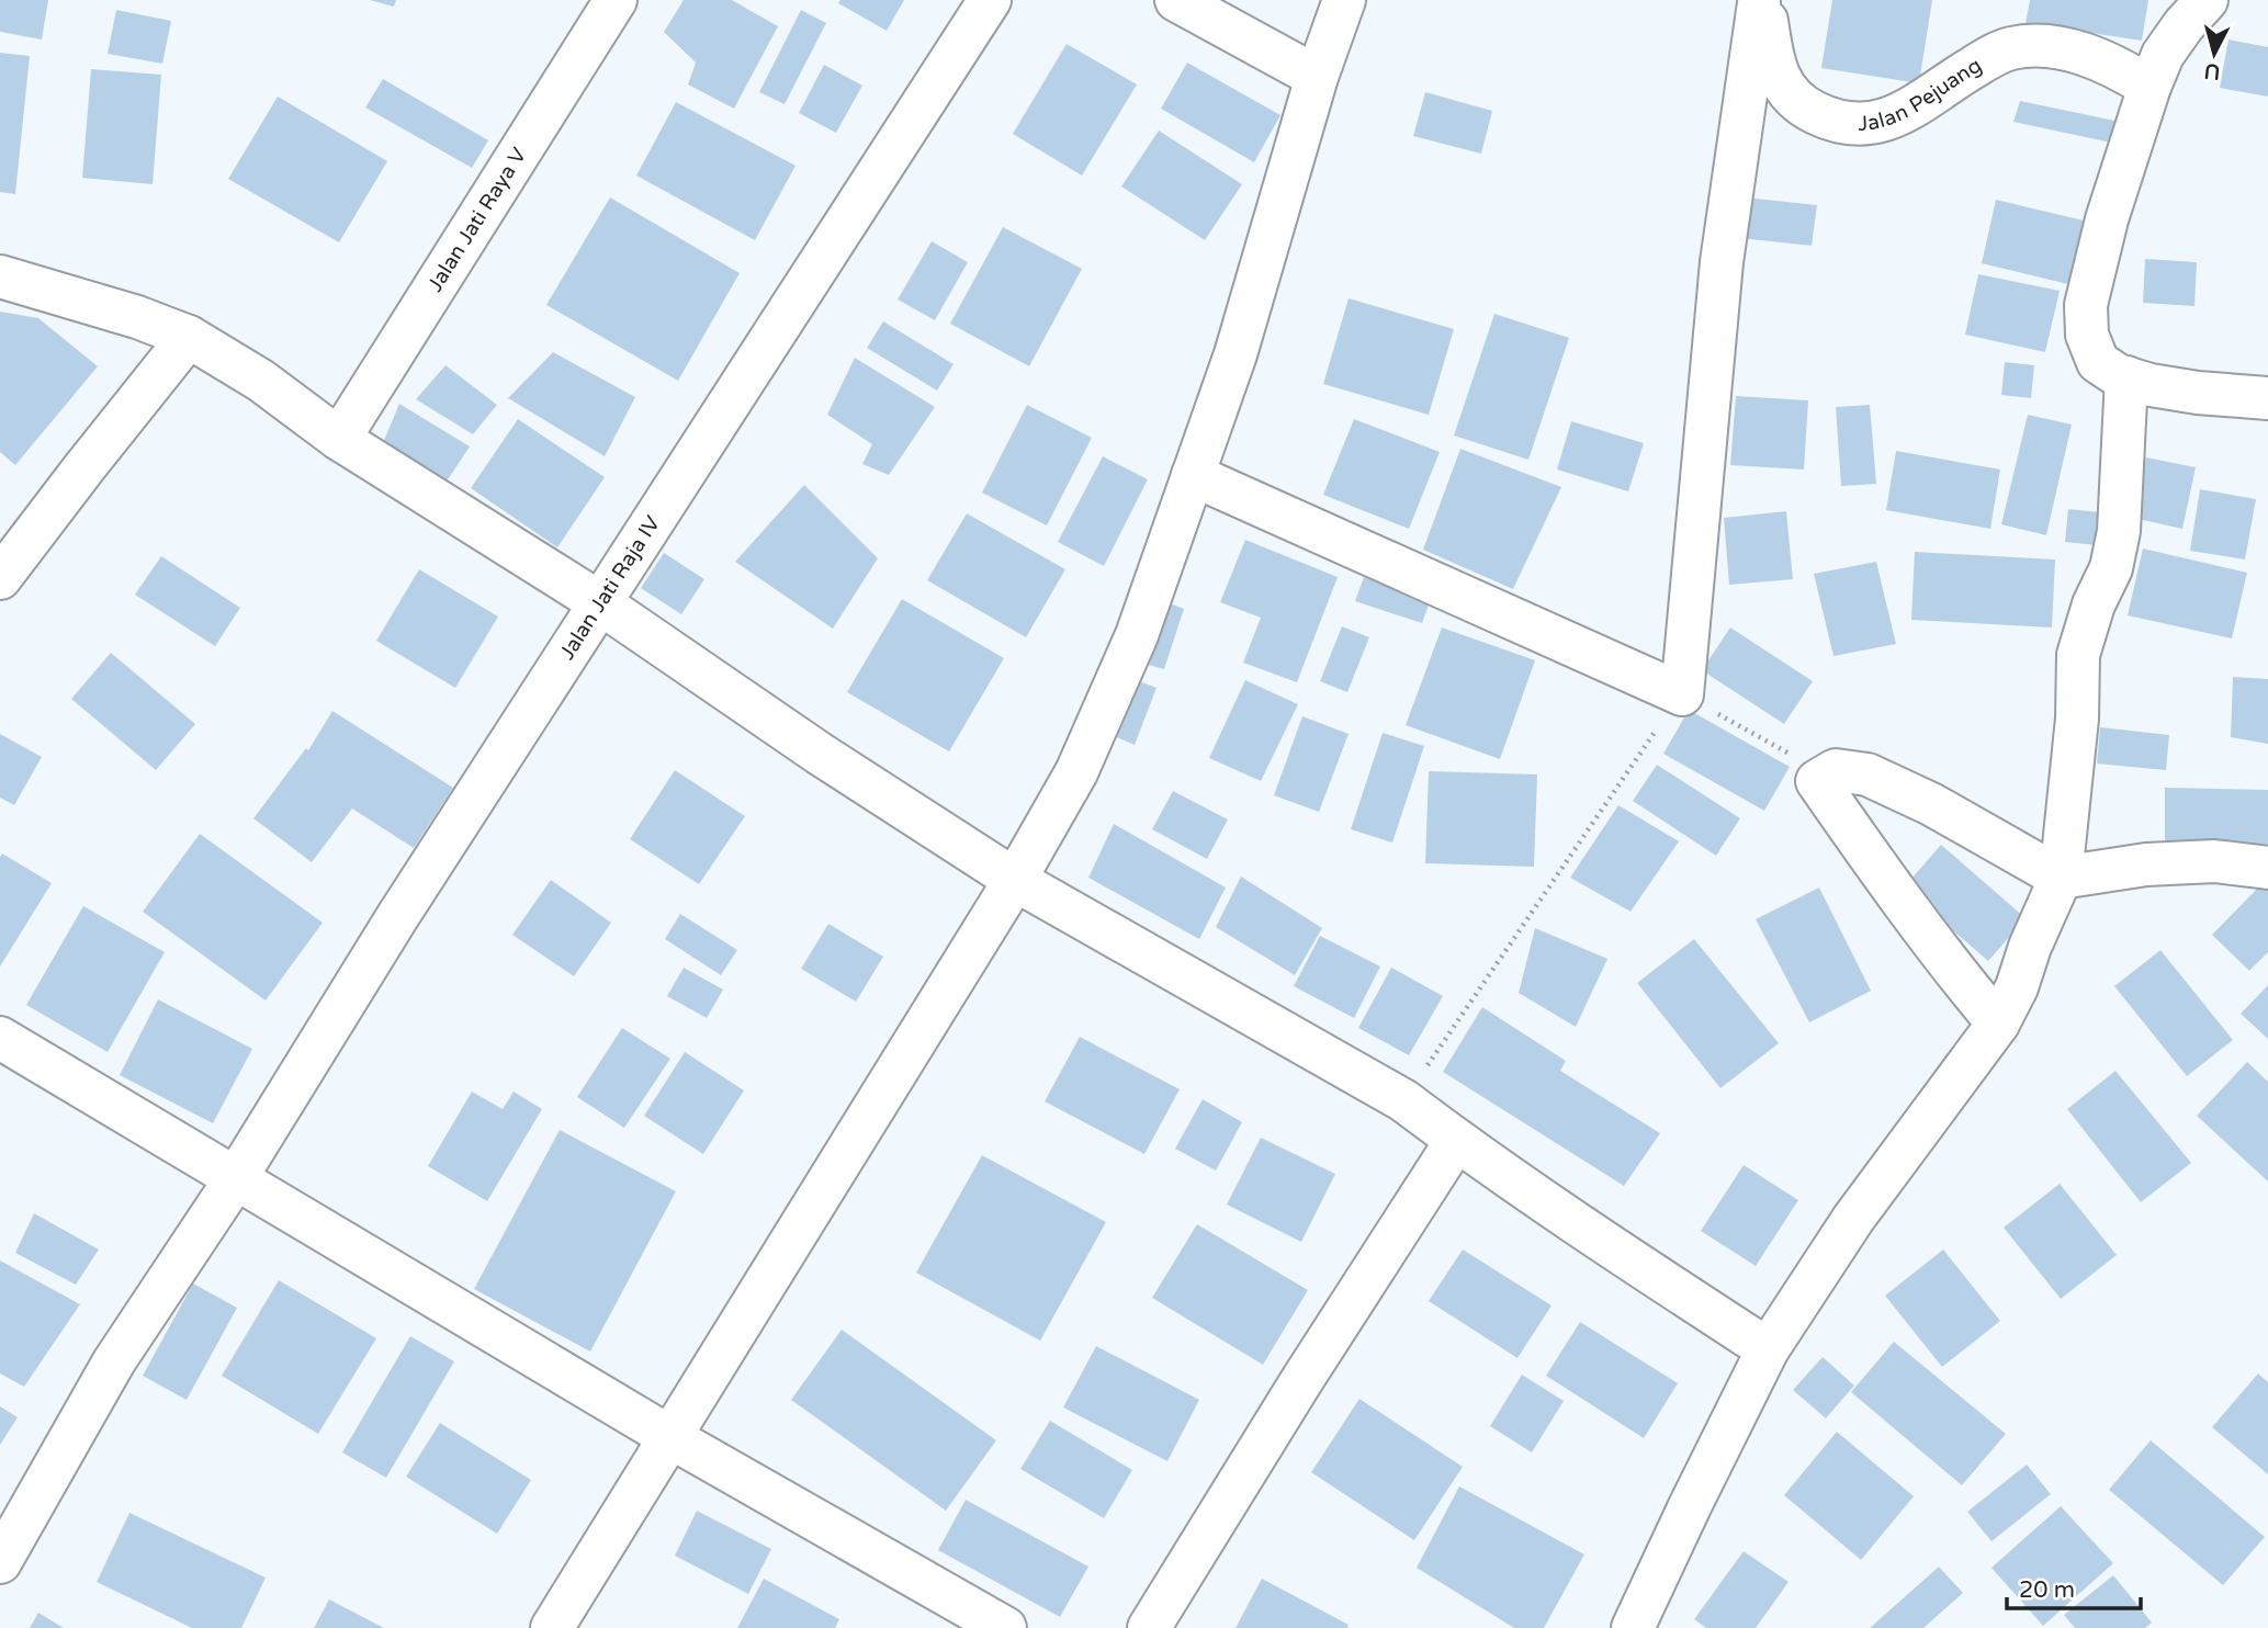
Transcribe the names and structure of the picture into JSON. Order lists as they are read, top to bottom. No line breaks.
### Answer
{"streets":{"street":["Jalan Pejuang","Jalan Jati Raya V","Jalan Jati Raja IV"]},"scale_bar":"20 m","north":"bottom"}
